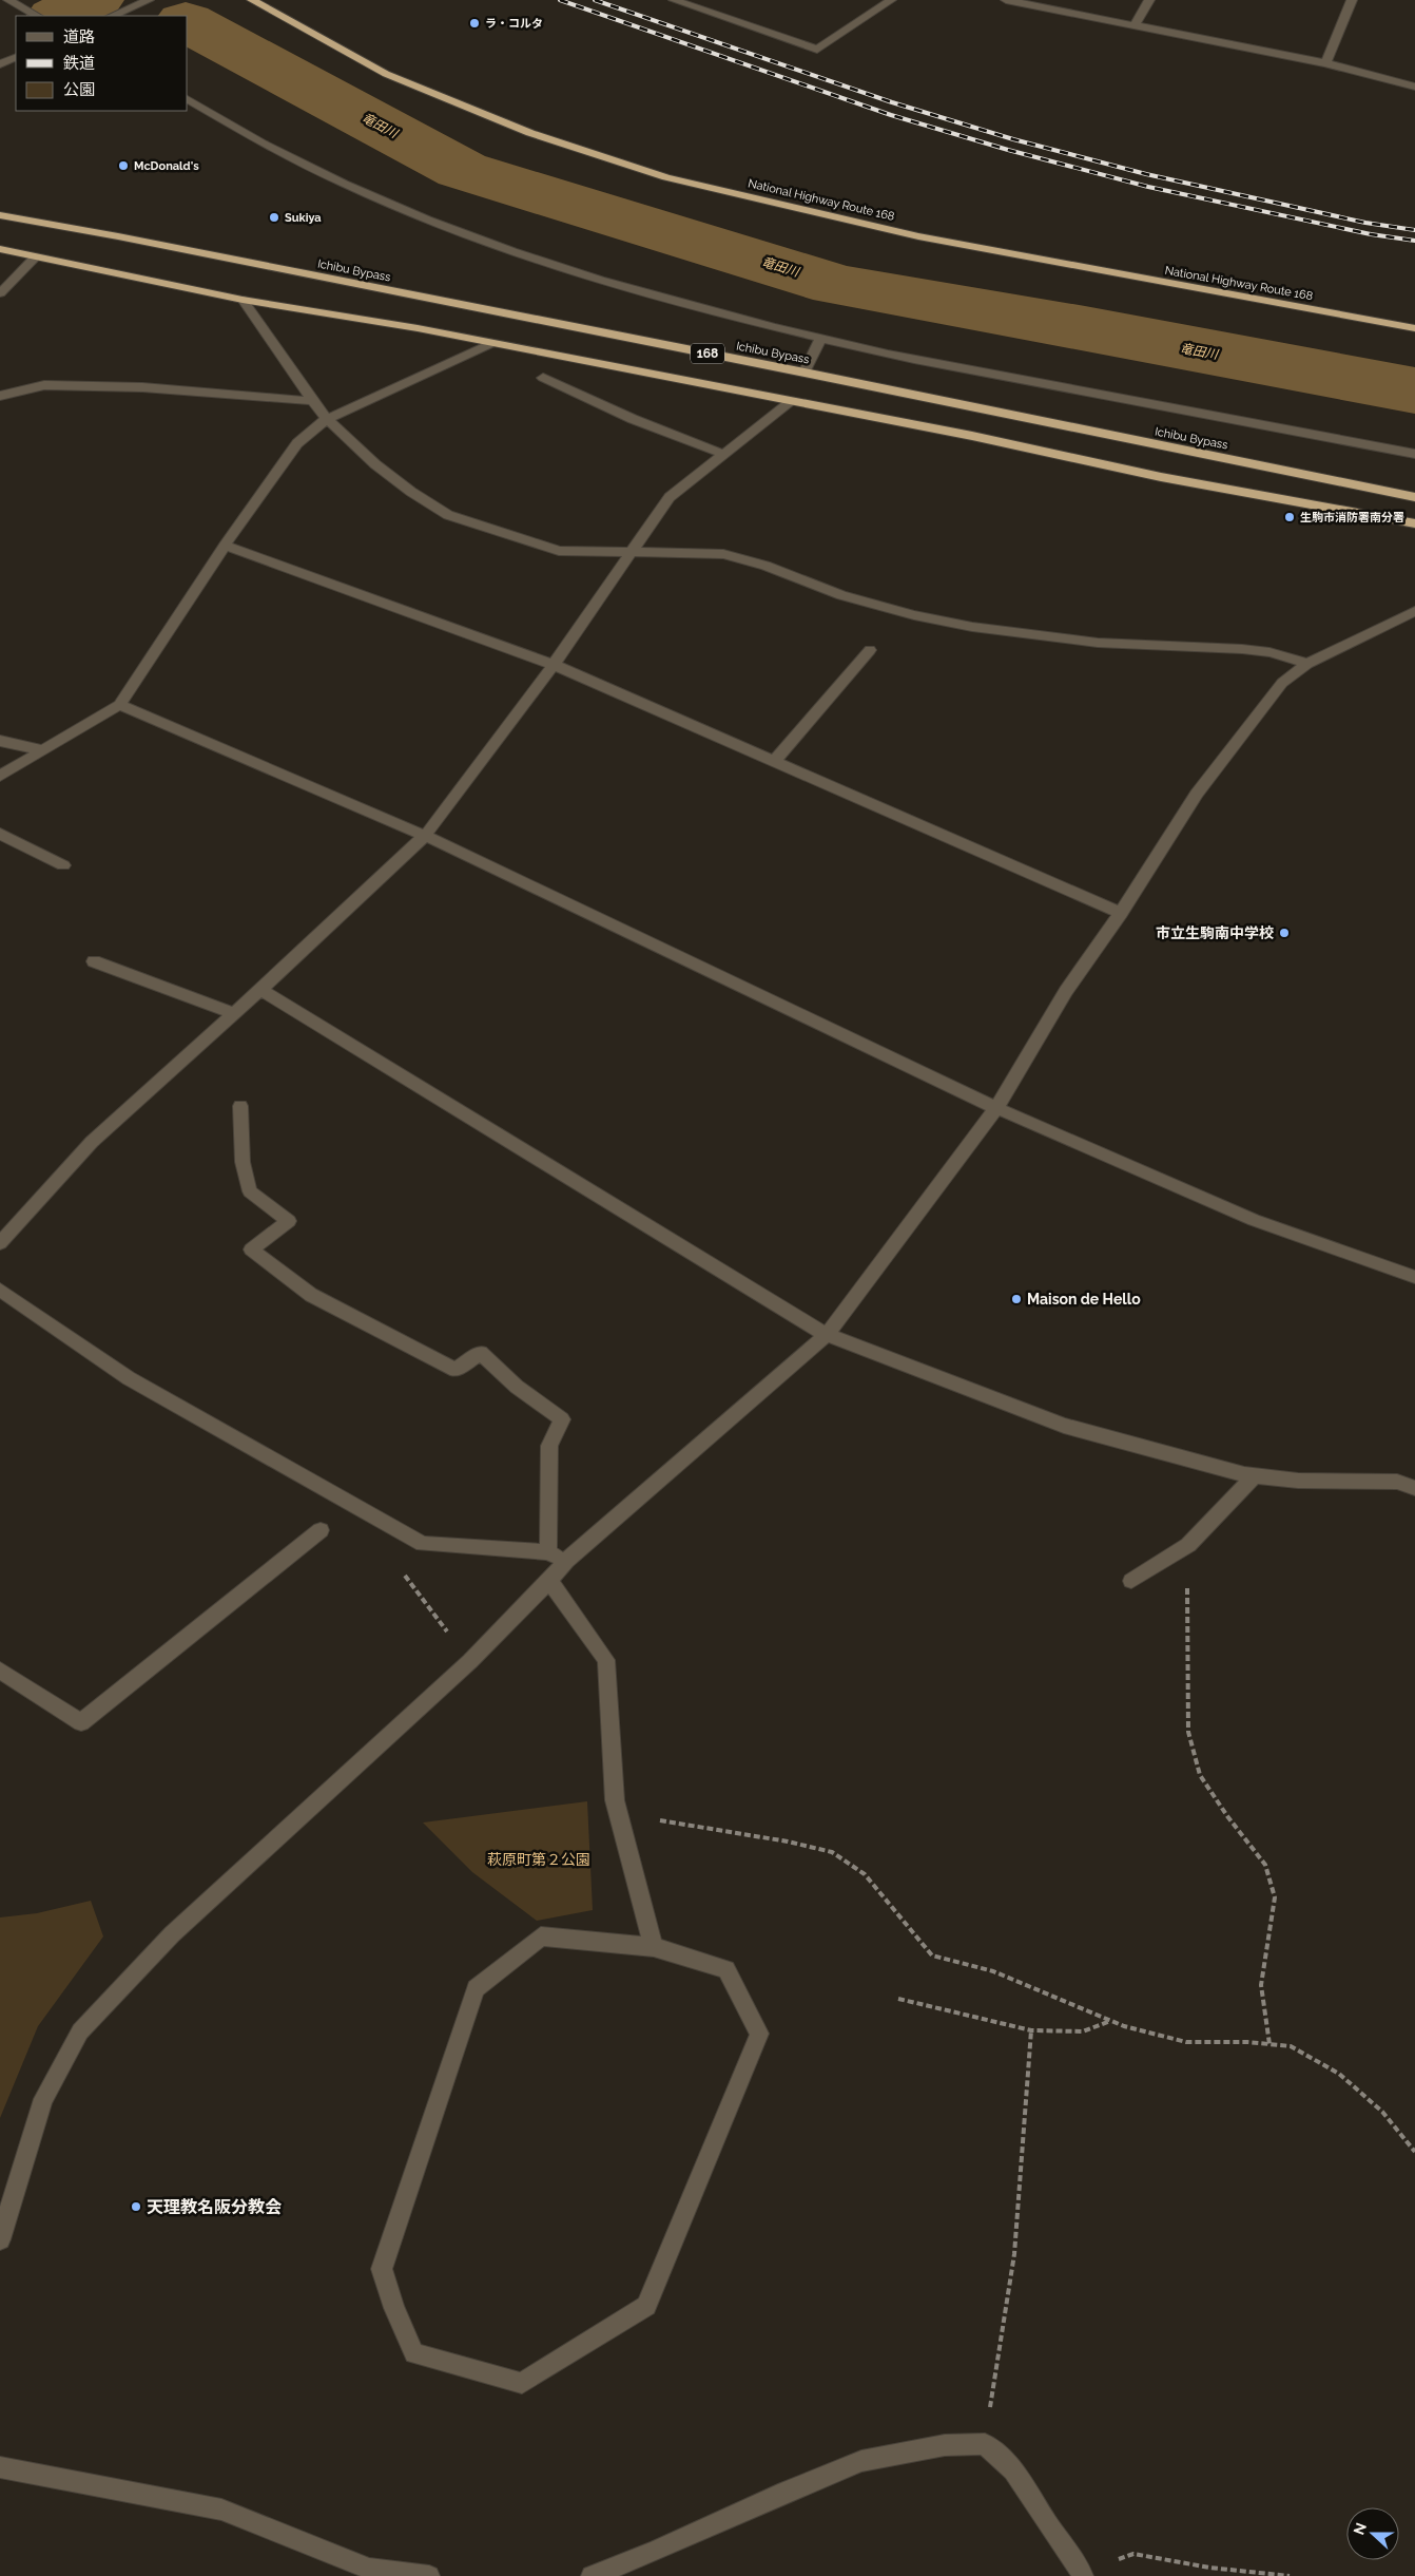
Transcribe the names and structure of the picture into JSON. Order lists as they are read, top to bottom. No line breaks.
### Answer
{"streets":{"highway":["National Highway Route 168","Ichibu Bypass","168"]},"water":["竜田川"],"parks":["萩原町第２公園"],"places":["ラ・コルタ","McDonald's","Sukiya","生駒市消防署南分署","市立生駒南中学校","Maison de Hello","天理教名阪分教会"],"legend":["道路","鉄道","公園"],"north":"left"}
